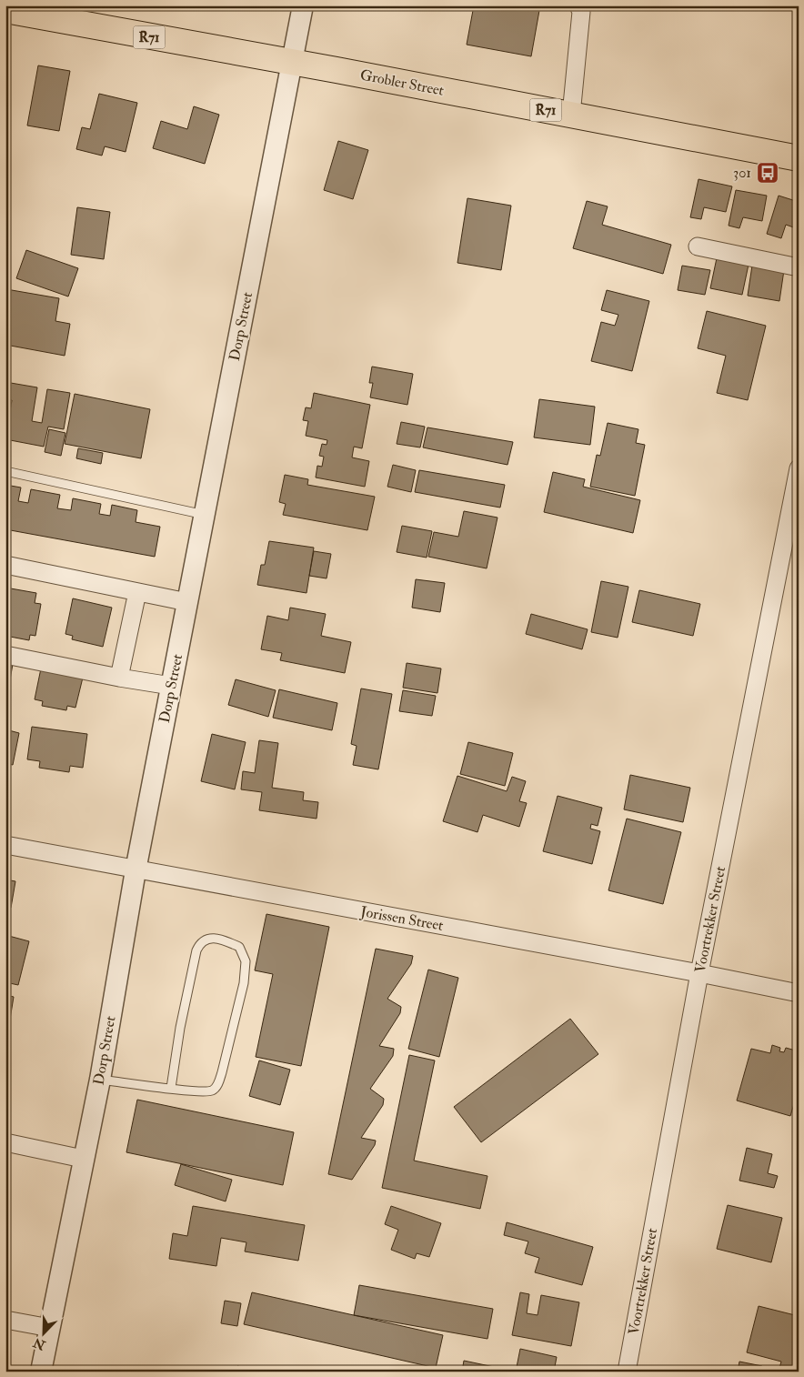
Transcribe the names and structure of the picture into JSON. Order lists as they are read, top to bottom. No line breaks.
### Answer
{"streets":{"main road":["R71","Grobler Street"],"street":["Dorp Street","Jorissen Street","Voortrekker Street"]},"crossings":[["Grobler Street","Dorp Street"],["Dorp Street","Jorissen Street"],["Jorissen Street","Voortrekker Street"]],"places":{"bus stop":["301"]},"north":"bottom left"}
